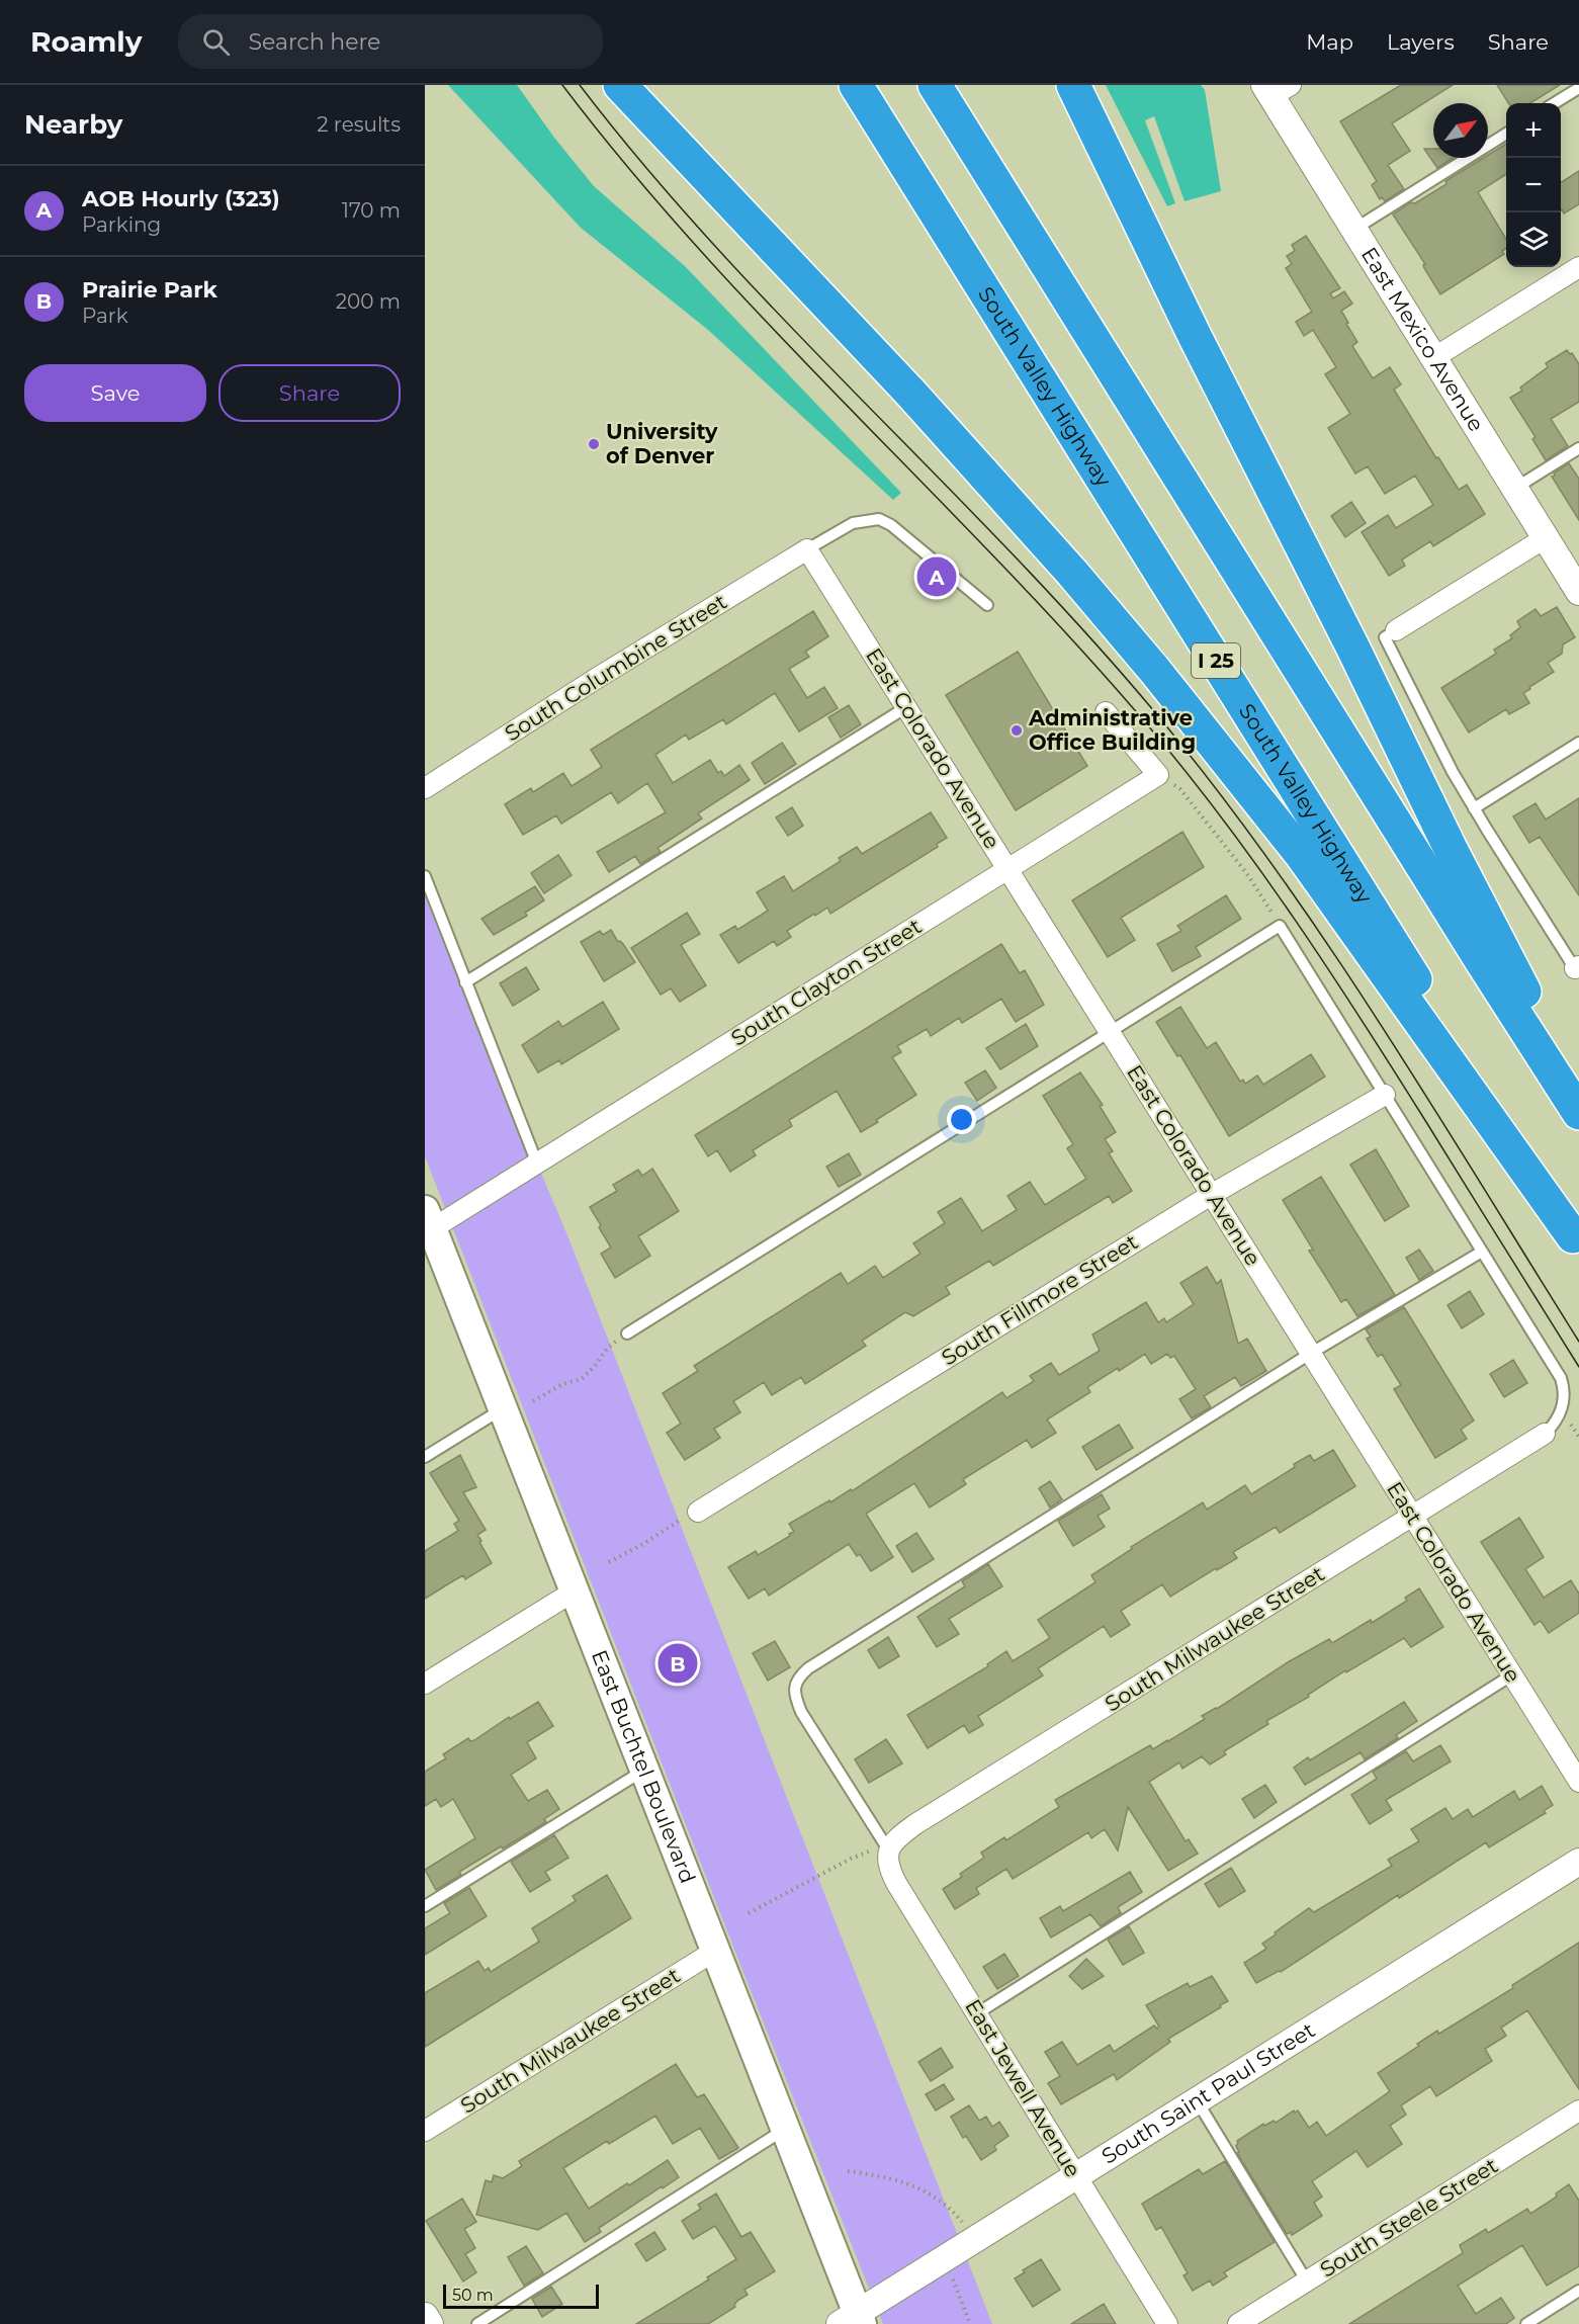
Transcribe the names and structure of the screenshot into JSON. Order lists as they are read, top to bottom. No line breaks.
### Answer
{"streets":{"highway":["South Valley Highway","I 25"],"main road":["East Buchtel Boulevard"],"street":["East Mexico Avenue","South Columbine Street","East Colorado Avenue","South Clayton Street","South Fillmore Street","South Milwaukee Street","East Jewell Avenue","South Saint Paul Street","South Steele Street"]},"crossings":[["South Columbine Street","East Colorado Avenue"],["East Colorado Avenue","South Clayton Street"],["East Colorado Avenue","South Fillmore Street"],["East Colorado Avenue","South Milwaukee Street"],["South Clayton Street","East Buchtel Boulevard"],["South Milwaukee Street","East Buchtel Boulevard"],["South Milwaukee Street","East Jewell Avenue"],["East Buchtel Boulevard","South Saint Paul Street"],["East Jewell Avenue","South Saint Paul Street"]],"places":["University of Denver","Administrative Office Building"],"scale_bar":"50 m","north":"top right","page":{"header":"Roamly","search":"Search here","nav":["Map","Layers","Share"],"heading":["Nearby","2 results"],"map_buttons":["+","−"],"list":[{"mark":"A","name":"AOB Hourly (323)","note":"Parking","value":"170 m"},{"mark":"B","name":"Prairie Park","note":"Park","value":"200 m"}],"buttons":["Save","Share"],"pins":["A","B"],"scale":"50 m"}}
